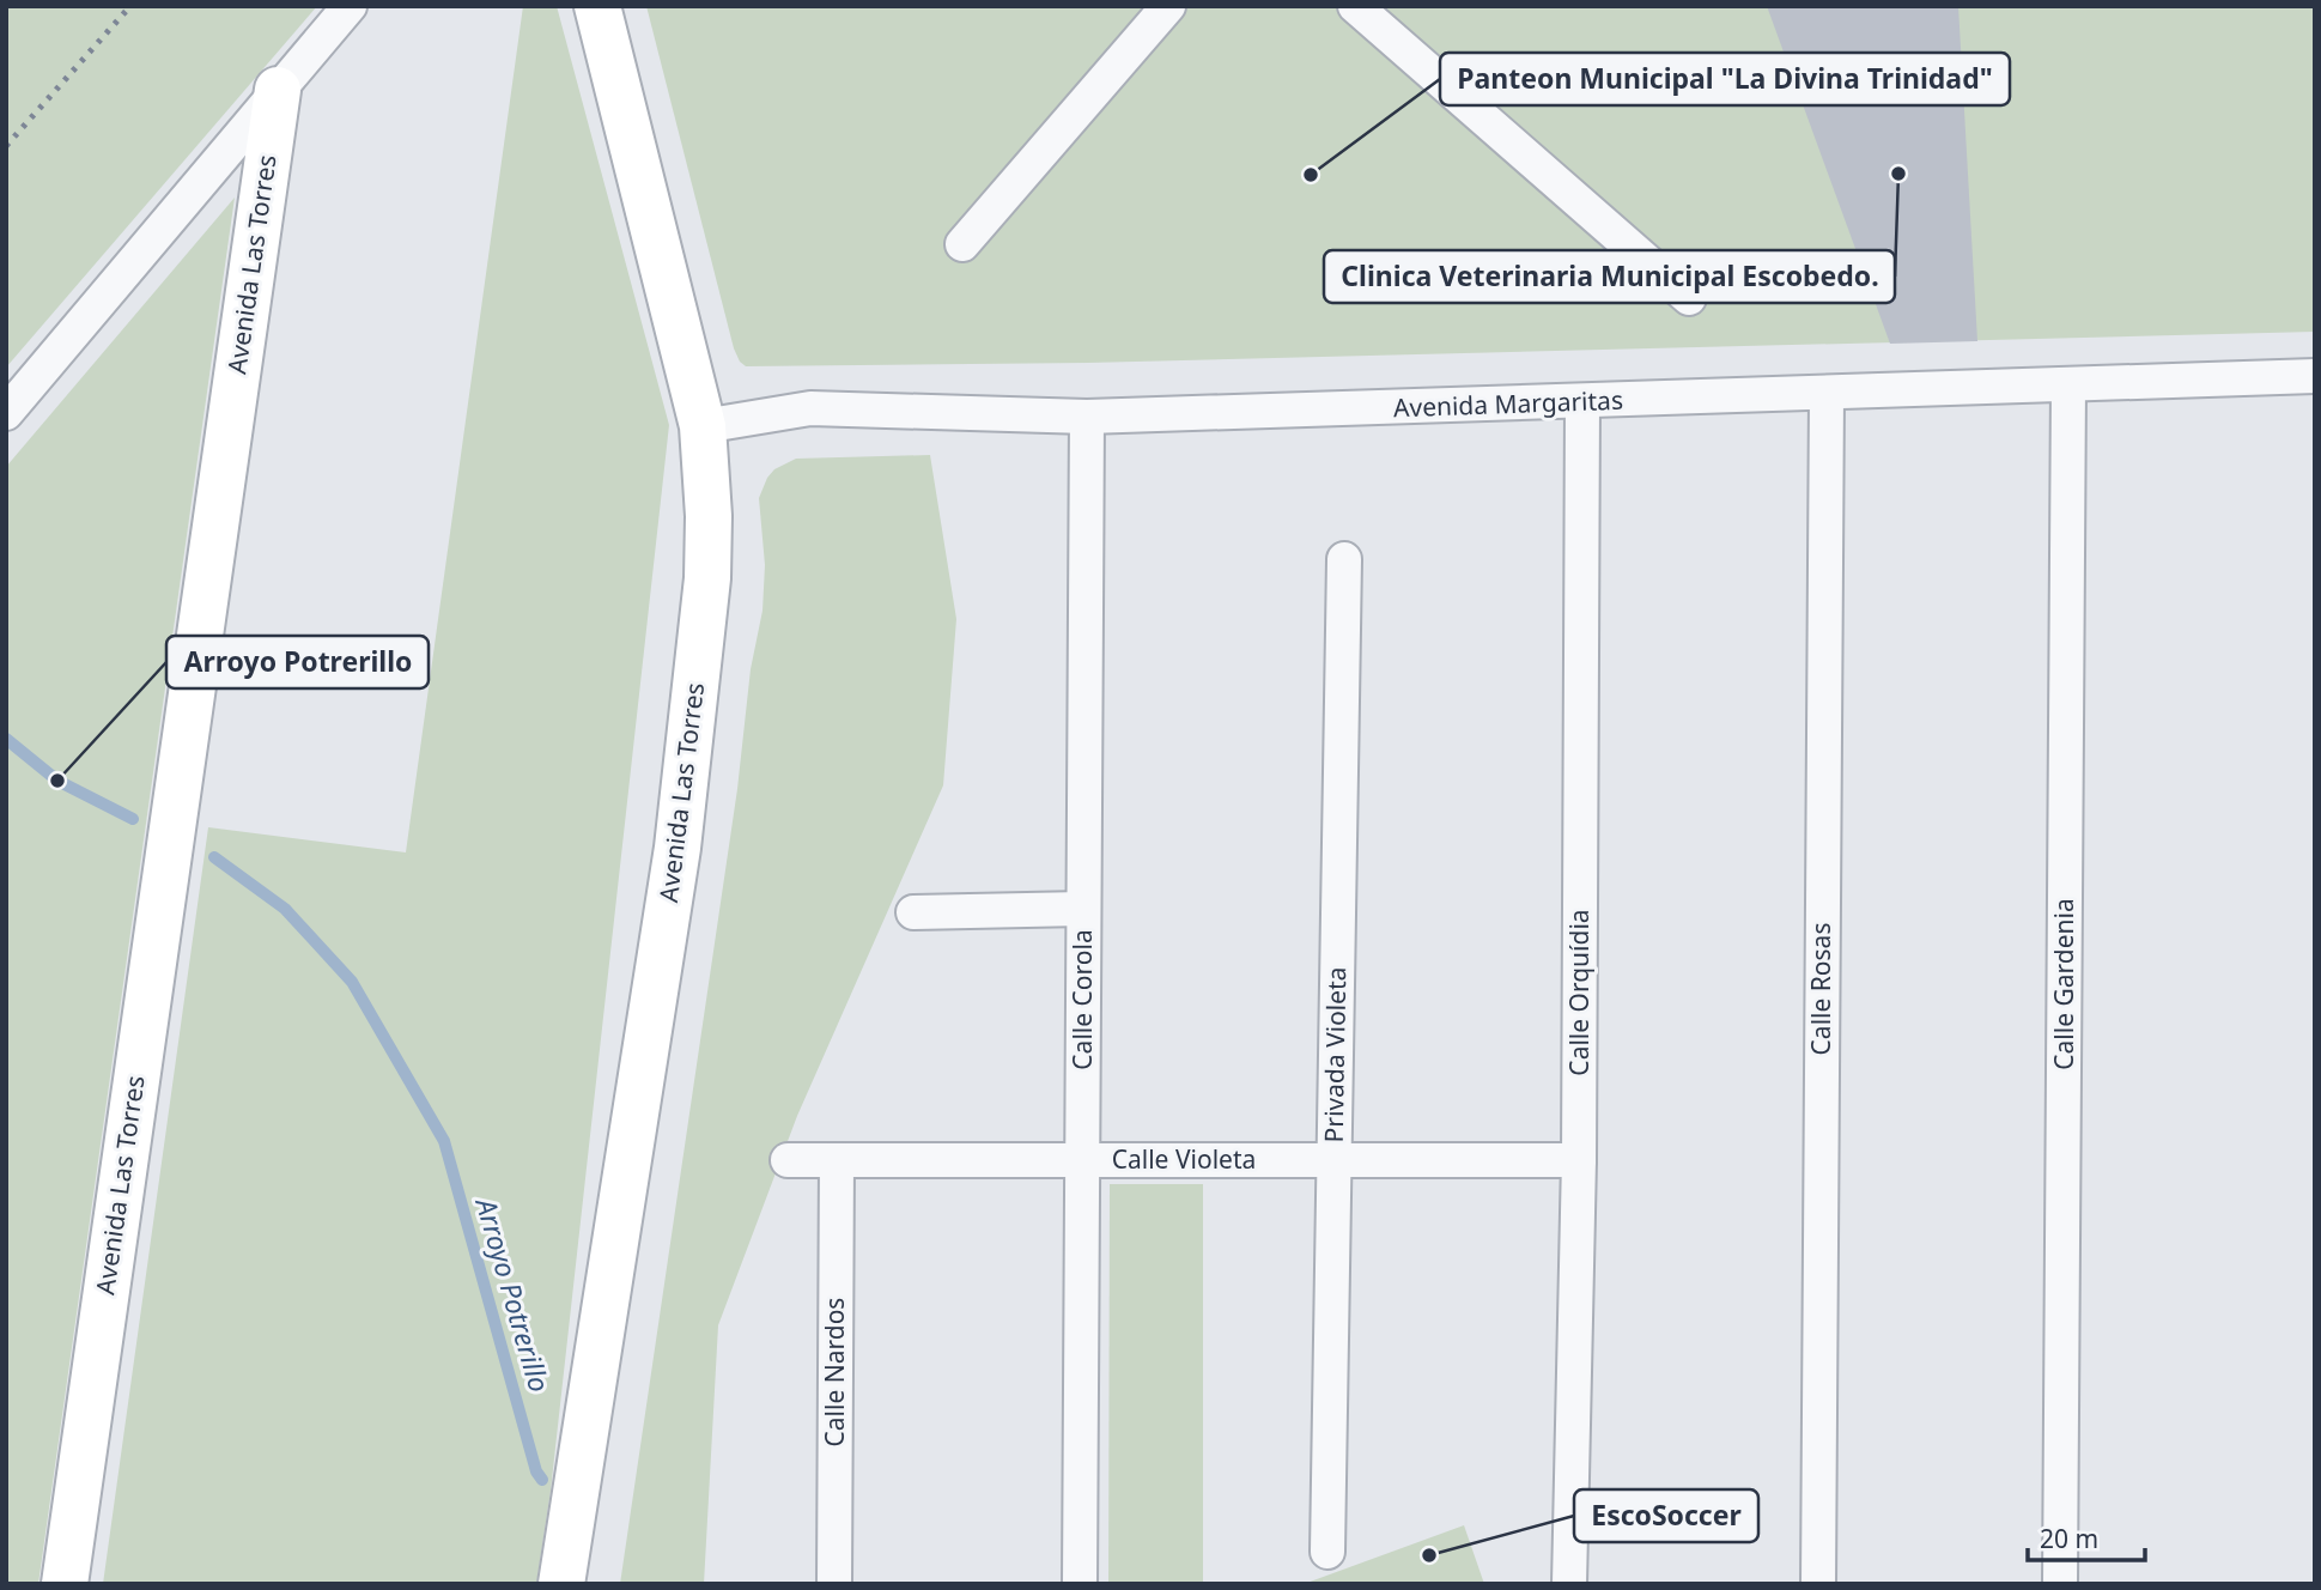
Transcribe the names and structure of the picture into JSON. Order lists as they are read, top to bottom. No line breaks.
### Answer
{"streets":{"street":["Avenida Las Torres","Avenida Margaritas","Calle Gardenia","Calle Rosas","Calle Orquídia","Calle Corola","Privada Violeta","Calle Violeta","Calle Nardos"]},"crossings":[["Avenida Las Torres","Avenida Margaritas"],["Avenida Margaritas","Calle Gardenia"],["Avenida Margaritas","Calle Rosas"],["Avenida Margaritas","Calle Orquídia"],["Avenida Margaritas","Calle Corola"],["Calle Orquídia","Calle Violeta"],["Calle Corola","Calle Violeta"],["Privada Violeta","Calle Violeta"],["Calle Violeta","Calle Nardos"]],"water":["Arroyo Potrerillo"],"places":["Clinica Veterinaria Municipal Escobedo.","Panteon Municipal \"La Divina Trinidad\"","Arroyo Potrerillo","EscoSoccer"],"scale_bar":"20 m"}
